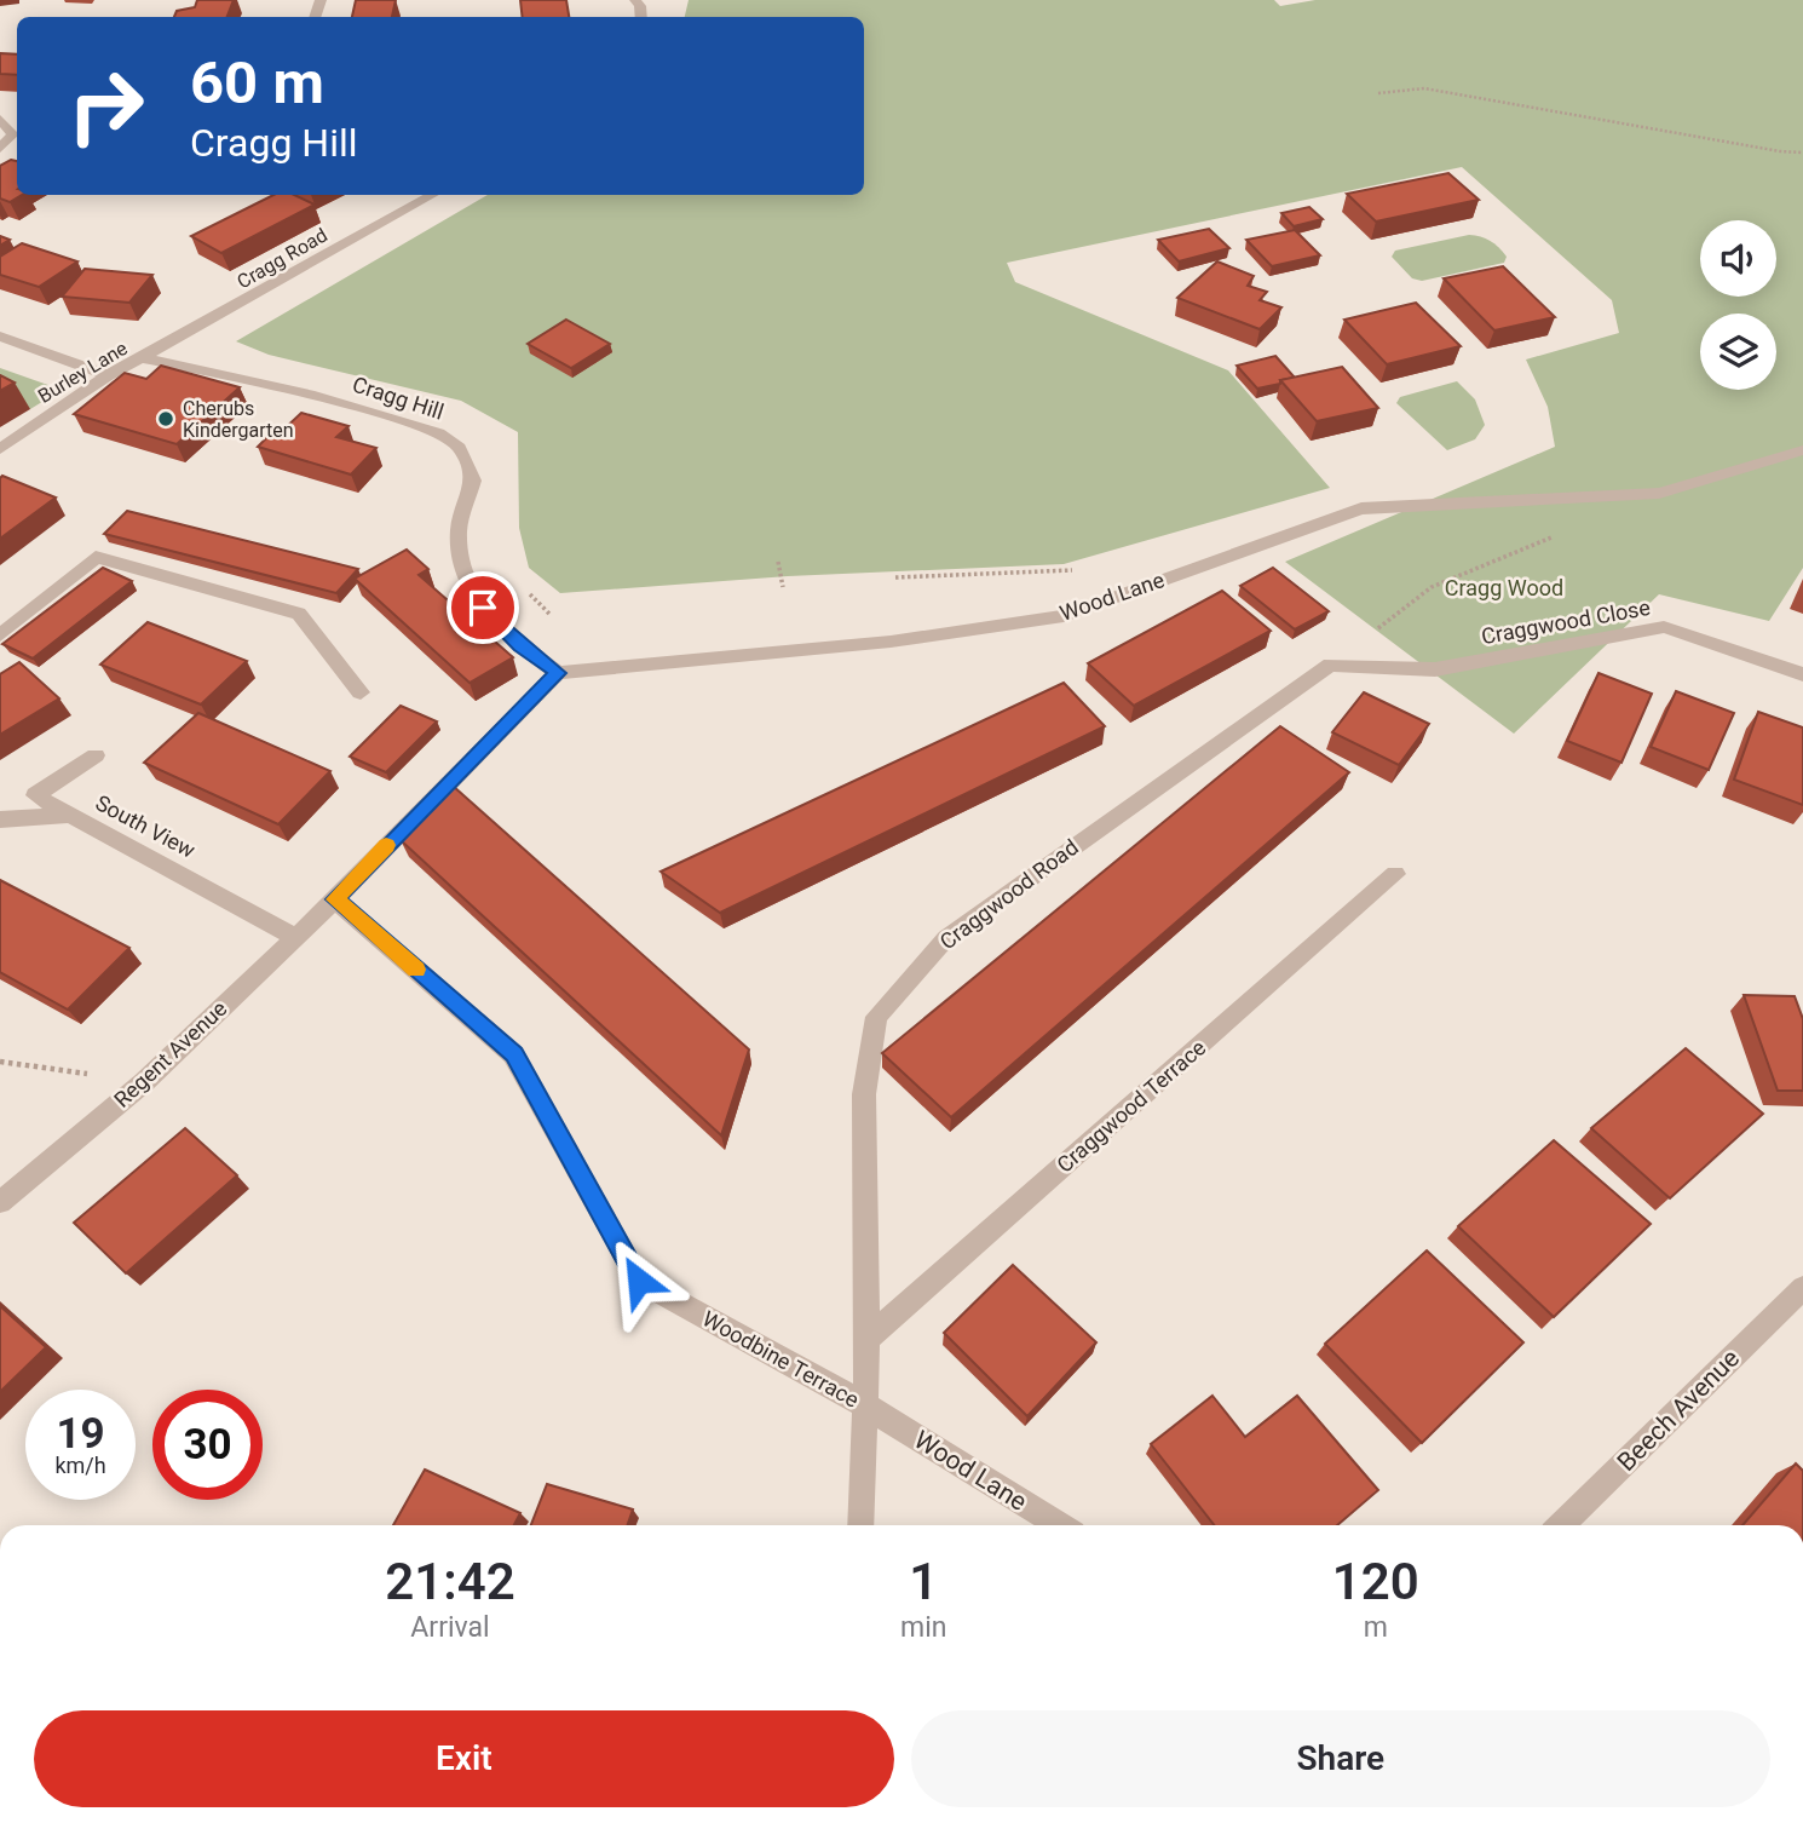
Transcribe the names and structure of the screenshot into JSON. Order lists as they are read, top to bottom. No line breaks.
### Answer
{"streets":{"street":["Cragg Road","Burley Lane","Cragg Hill","Wood Lane","Craggwood Close","South View","Craggwood Road","Regent Avenue","Craggwood Terrace","Woodbine Terrace","Beech Avenue"]},"crossings":[["Cragg Road","Burley Lane"],["Cragg Road","Cragg Hill"],["Burley Lane","Cragg Hill"],["Cragg Hill","Wood Lane"],["Wood Lane","Craggwood Road"],["Wood Lane","Woodbine Terrace"],["Craggwood Close","Craggwood Road"],["South View","Regent Avenue"],["Craggwood Road","Craggwood Terrace"],["Craggwood Road","Woodbine Terrace"],["Regent Avenue","Woodbine Terrace"]],"parks":["Cragg Wood"],"places":["Cherubs Kindergarten"],"page":{"turn":["60 m","Cragg Hill"],"speed":"19 km/h","limit":"30","eta":["21:42","Arrival","1","min","120","m"],"buttons":["Exit","Share"]}}
